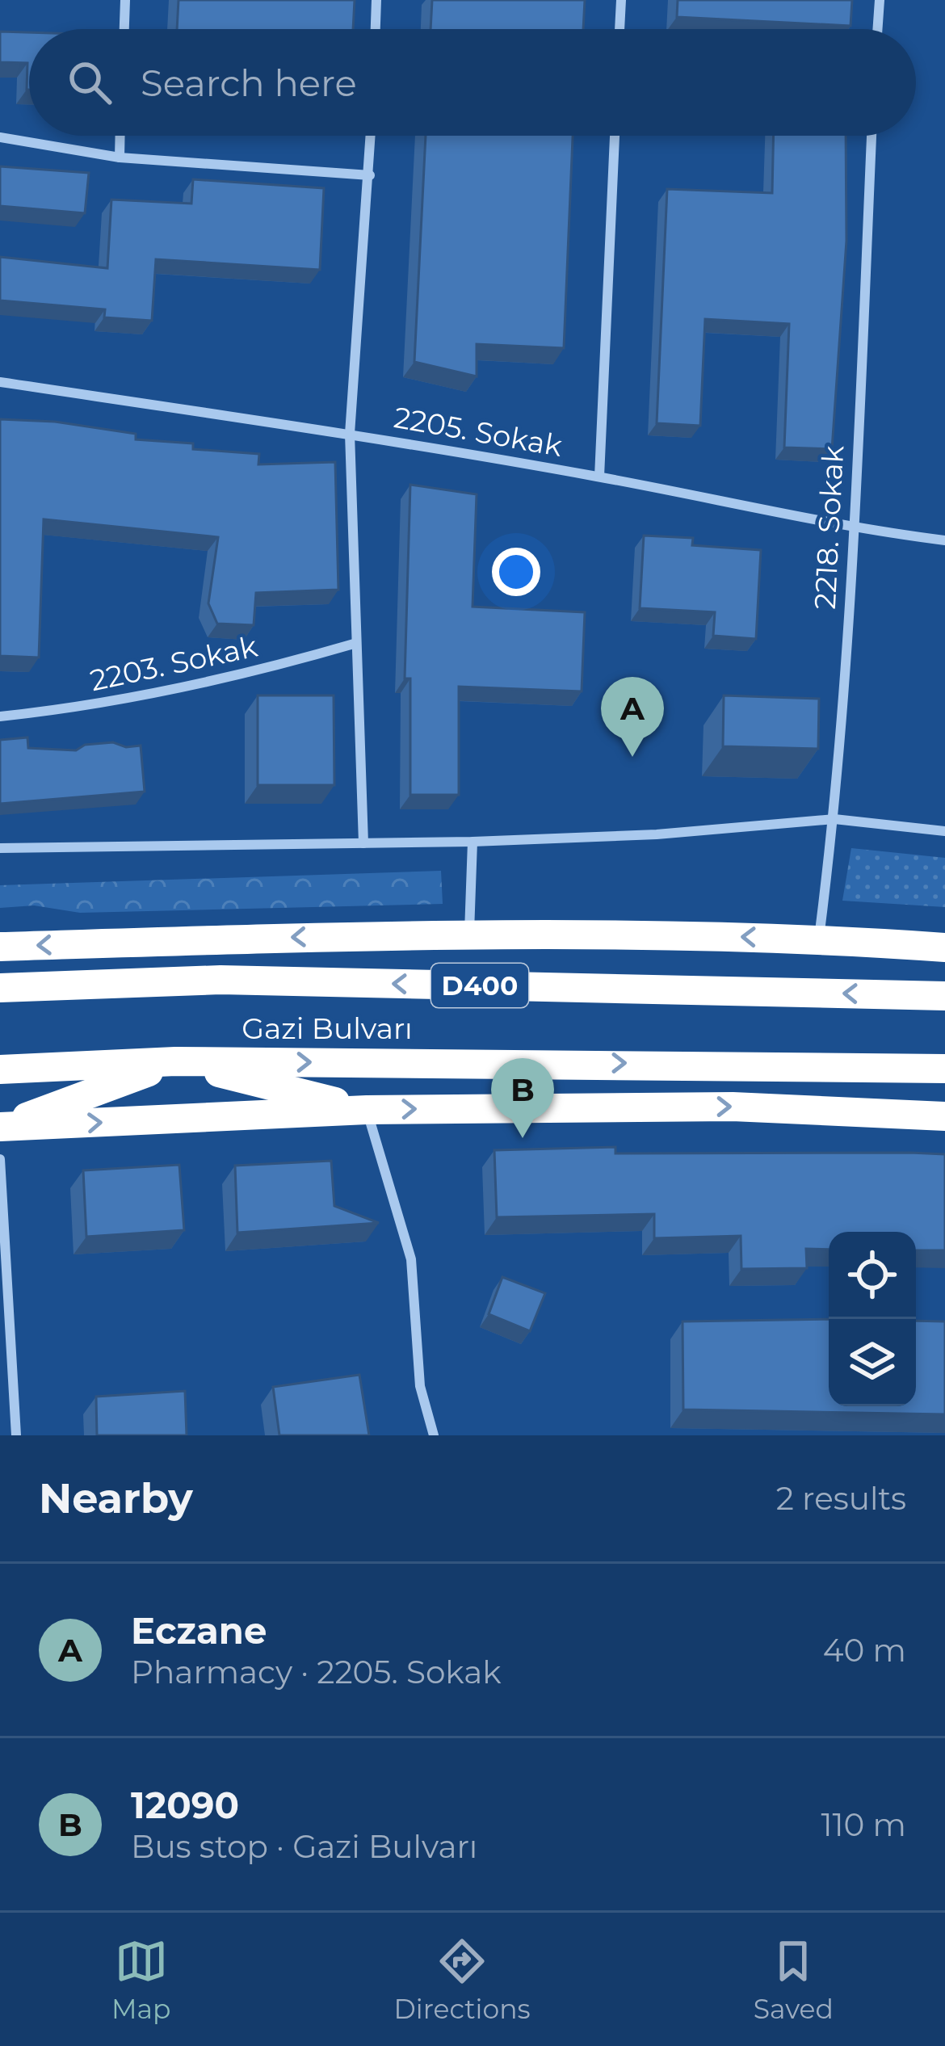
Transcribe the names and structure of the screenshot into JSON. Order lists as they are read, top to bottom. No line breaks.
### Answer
{"streets":{"highway":["D400","Gazi Bulvarı"],"street":["2205. Sokak","2218. Sokak","2203. Sokak"]},"crossings":[["2205. Sokak","2218. Sokak"]],"page":{"search":"Search here","pins":["A","B"],"heading":["Nearby","2 results"],"list":[{"mark":"A","name":"Eczane","note":"Pharmacy · 2205. Sokak","value":"40 m"},{"mark":"B","name":"12090","note":"Bus stop · Gazi Bulvarı","value":"110 m"}],"nav":["Map","Directions","Saved"]}}
